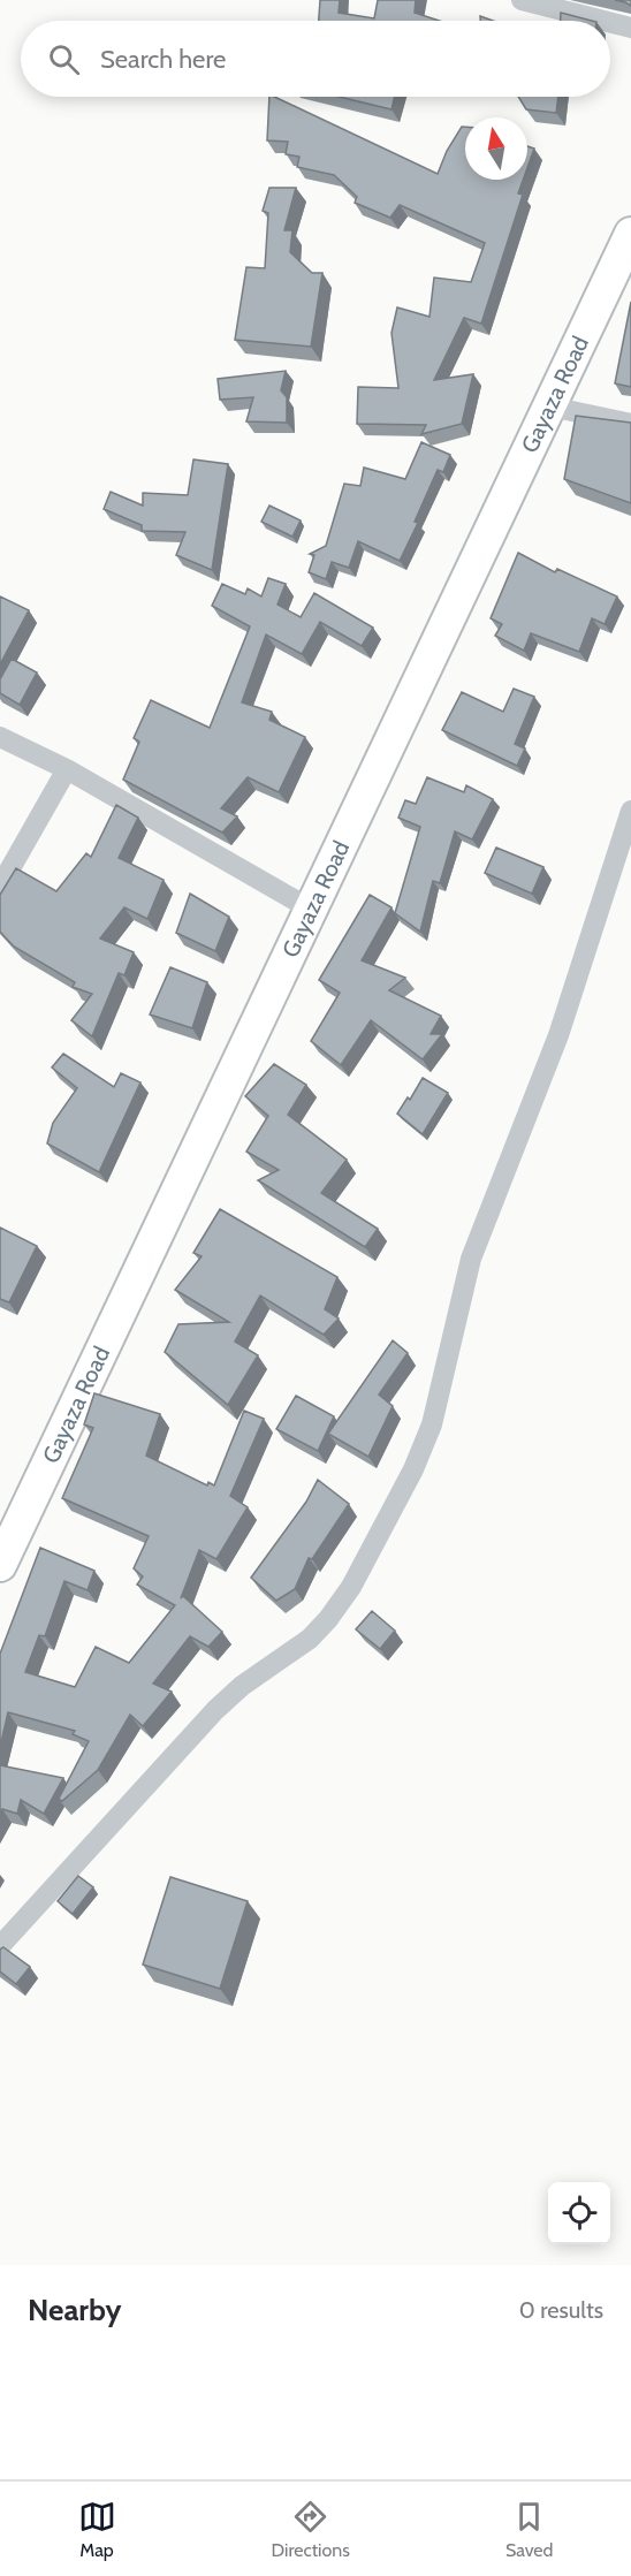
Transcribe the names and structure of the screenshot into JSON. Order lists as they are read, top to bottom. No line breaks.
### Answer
{"streets":{"main road":["Gayaza Road"]},"north":"top","page":{"search":"Search here","heading":["Nearby","0 results"],"nav":["Map","Directions","Saved"]}}
